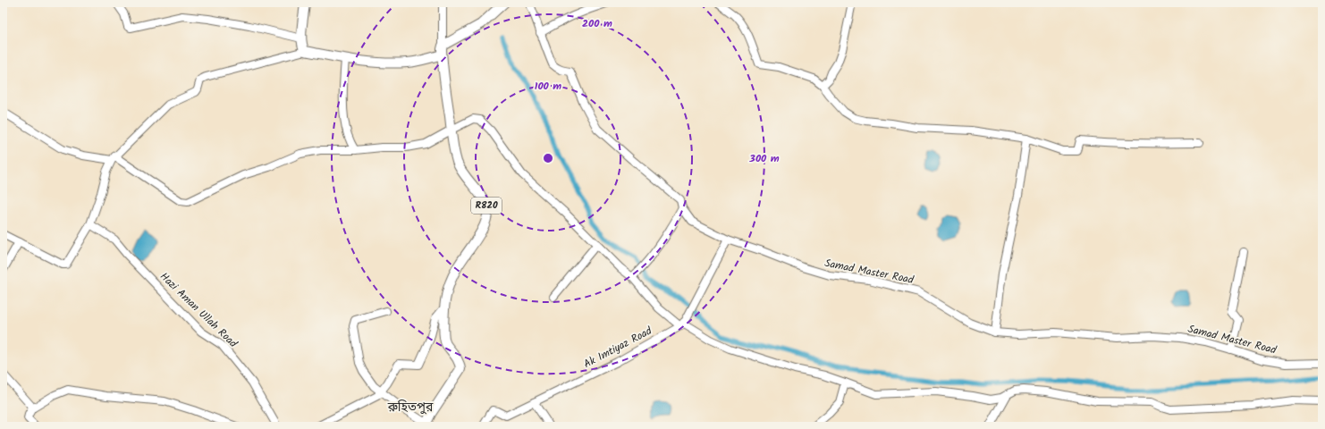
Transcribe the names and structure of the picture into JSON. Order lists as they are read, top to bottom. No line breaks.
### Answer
{"streets":{"main road":["R820"],"street":["Samad Master Road","Hazi Aman Ullah Road","Ak Imtiyaz Road"]},"districts":["রুহিতপুর"],"rings":["200 m","100 m","300 m"]}
